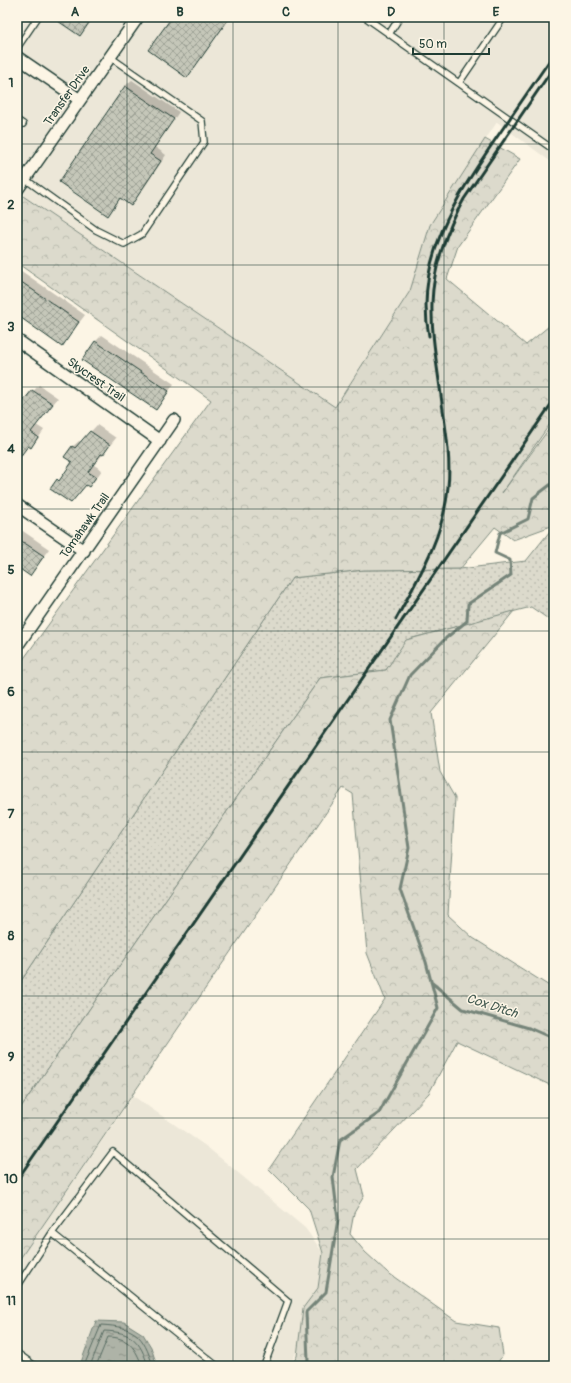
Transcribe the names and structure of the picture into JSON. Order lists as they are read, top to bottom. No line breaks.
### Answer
{"streets":{"street":["Transfer Drive","Skycrest Trail","Tomahawk Trail"]},"crossings":[["Skycrest Trail","Tomahawk Trail"]],"water":["Cox Ditch"],"scale_bar":"50 m","grid":{"columns":["A","B","C","D","E"],"rows":["1","2","3","4","5","6","7","8","9","10","11"]}}
